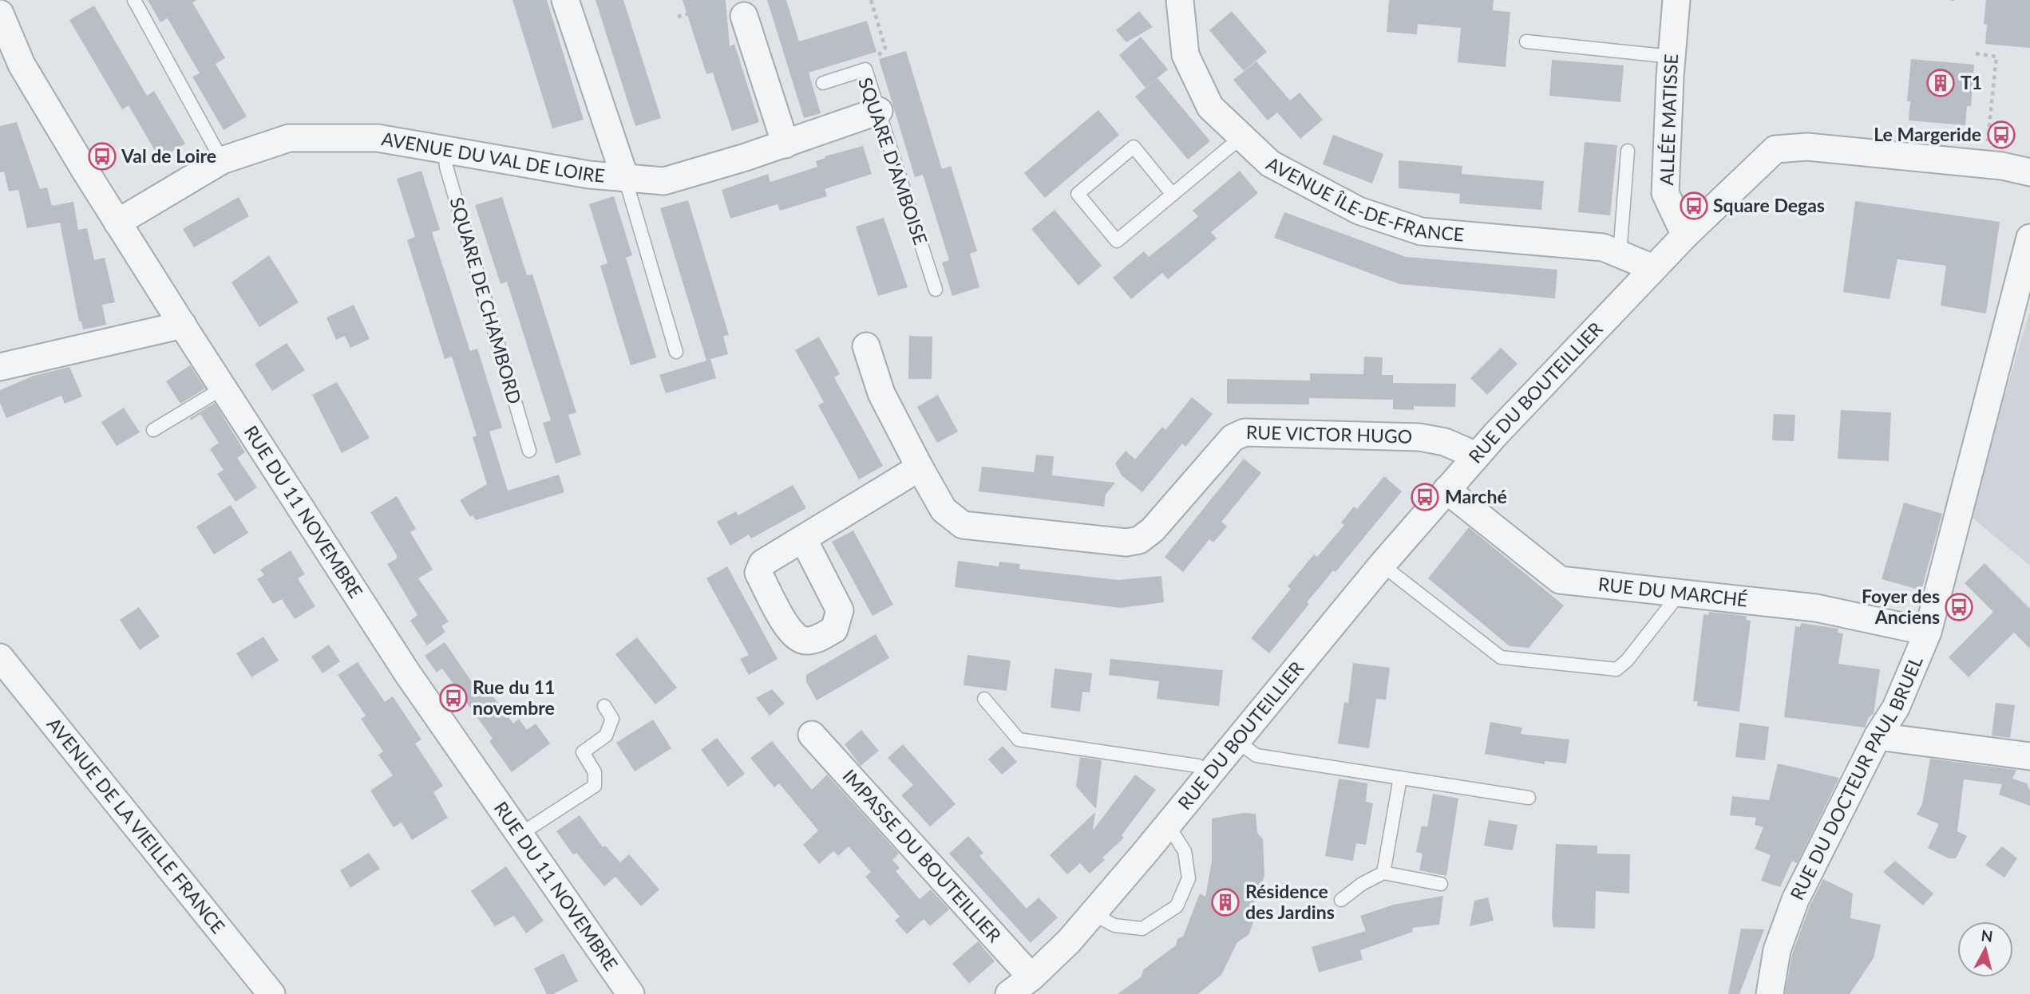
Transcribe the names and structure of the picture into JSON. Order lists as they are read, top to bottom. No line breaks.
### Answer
{"streets":{"street":["ALLÉE MATISSE","AVENUE DU VAL DE LOIRE","AVENUE ÎLE-DE-FRANCE","RUE DU BOUTEILLIER","RUE VICTOR HUGO","RUE DU 11 NOVEMBRE","RUE DU MARCHÉ","RUE DU DOCTEUR PAUL BRUEL","AVENUE DE LA VIEILLE FRANCE","IMPASSE DU BOUTEILLIER"],"lane":["SQUARE D'AMBOISE","SQUARE DE CHAMBORD"]},"crossings":[["ALLÉE MATISSE","RUE DU BOUTEILLIER"],["AVENUE DU VAL DE LOIRE","SQUARE D'AMBOISE"],["AVENUE DU VAL DE LOIRE","SQUARE DE CHAMBORD"],["AVENUE DU VAL DE LOIRE","RUE DU 11 NOVEMBRE"],["AVENUE ÎLE-DE-FRANCE","RUE DU BOUTEILLIER"],["RUE DU BOUTEILLIER","RUE VICTOR HUGO"],["RUE DU BOUTEILLIER","RUE DU MARCHÉ"],["RUE DU BOUTEILLIER","IMPASSE DU BOUTEILLIER"],["RUE DU MARCHÉ","RUE DU DOCTEUR PAUL BRUEL"]],"places":{"building":["T1","Résidence des Jardins"],"bus stop":["Le Margeride","Val de Loire","Square Degas","Marché","Foyer des Anciens","Rue du 11 novembre"]},"north":"top"}
